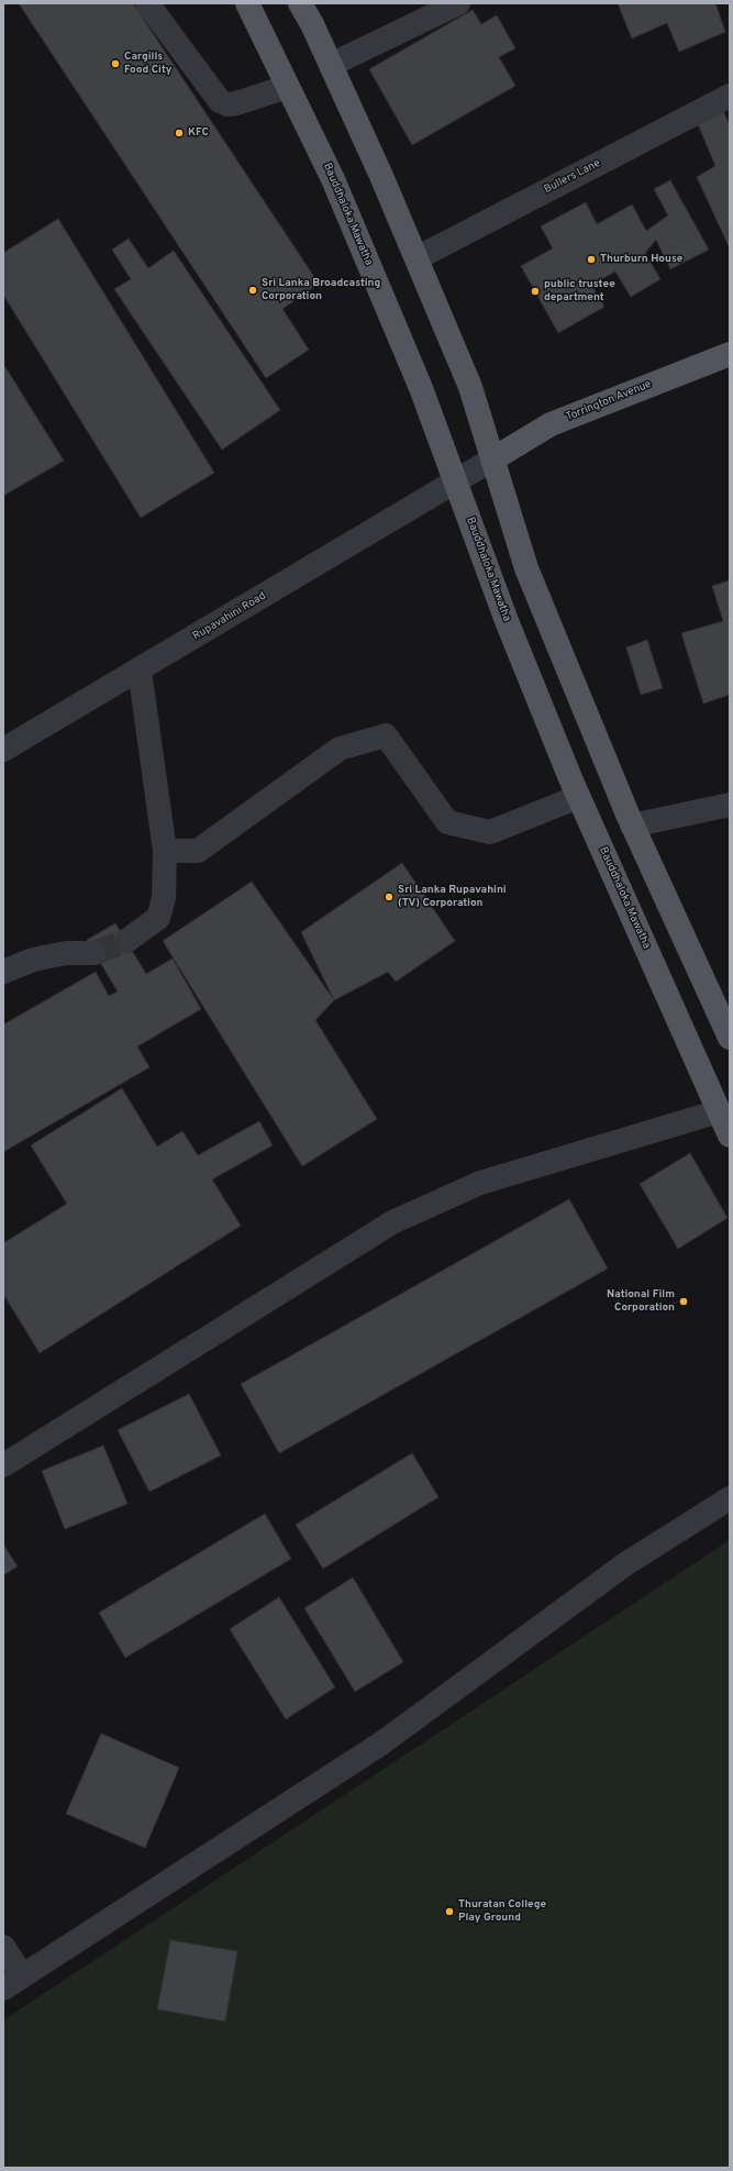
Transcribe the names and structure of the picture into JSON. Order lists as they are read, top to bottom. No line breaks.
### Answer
{"streets":{"main road":["Bauddhaloka Mawatha","Torrington Avenue"],"street":["Bullers Lane","Rupavahini Road"]},"crossings":[["Bauddhaloka Mawatha","Rupavahini Road"],["Torrington Avenue","Rupavahini Road"]],"places":["Cargills Food City","KFC","Thurburn House","Sri Lanka Broadcasting Corporation","public trustee department","Sri Lanka Rupavahini (TV) Corporation","National Film Corporation","Thuratan College Play Ground"]}
